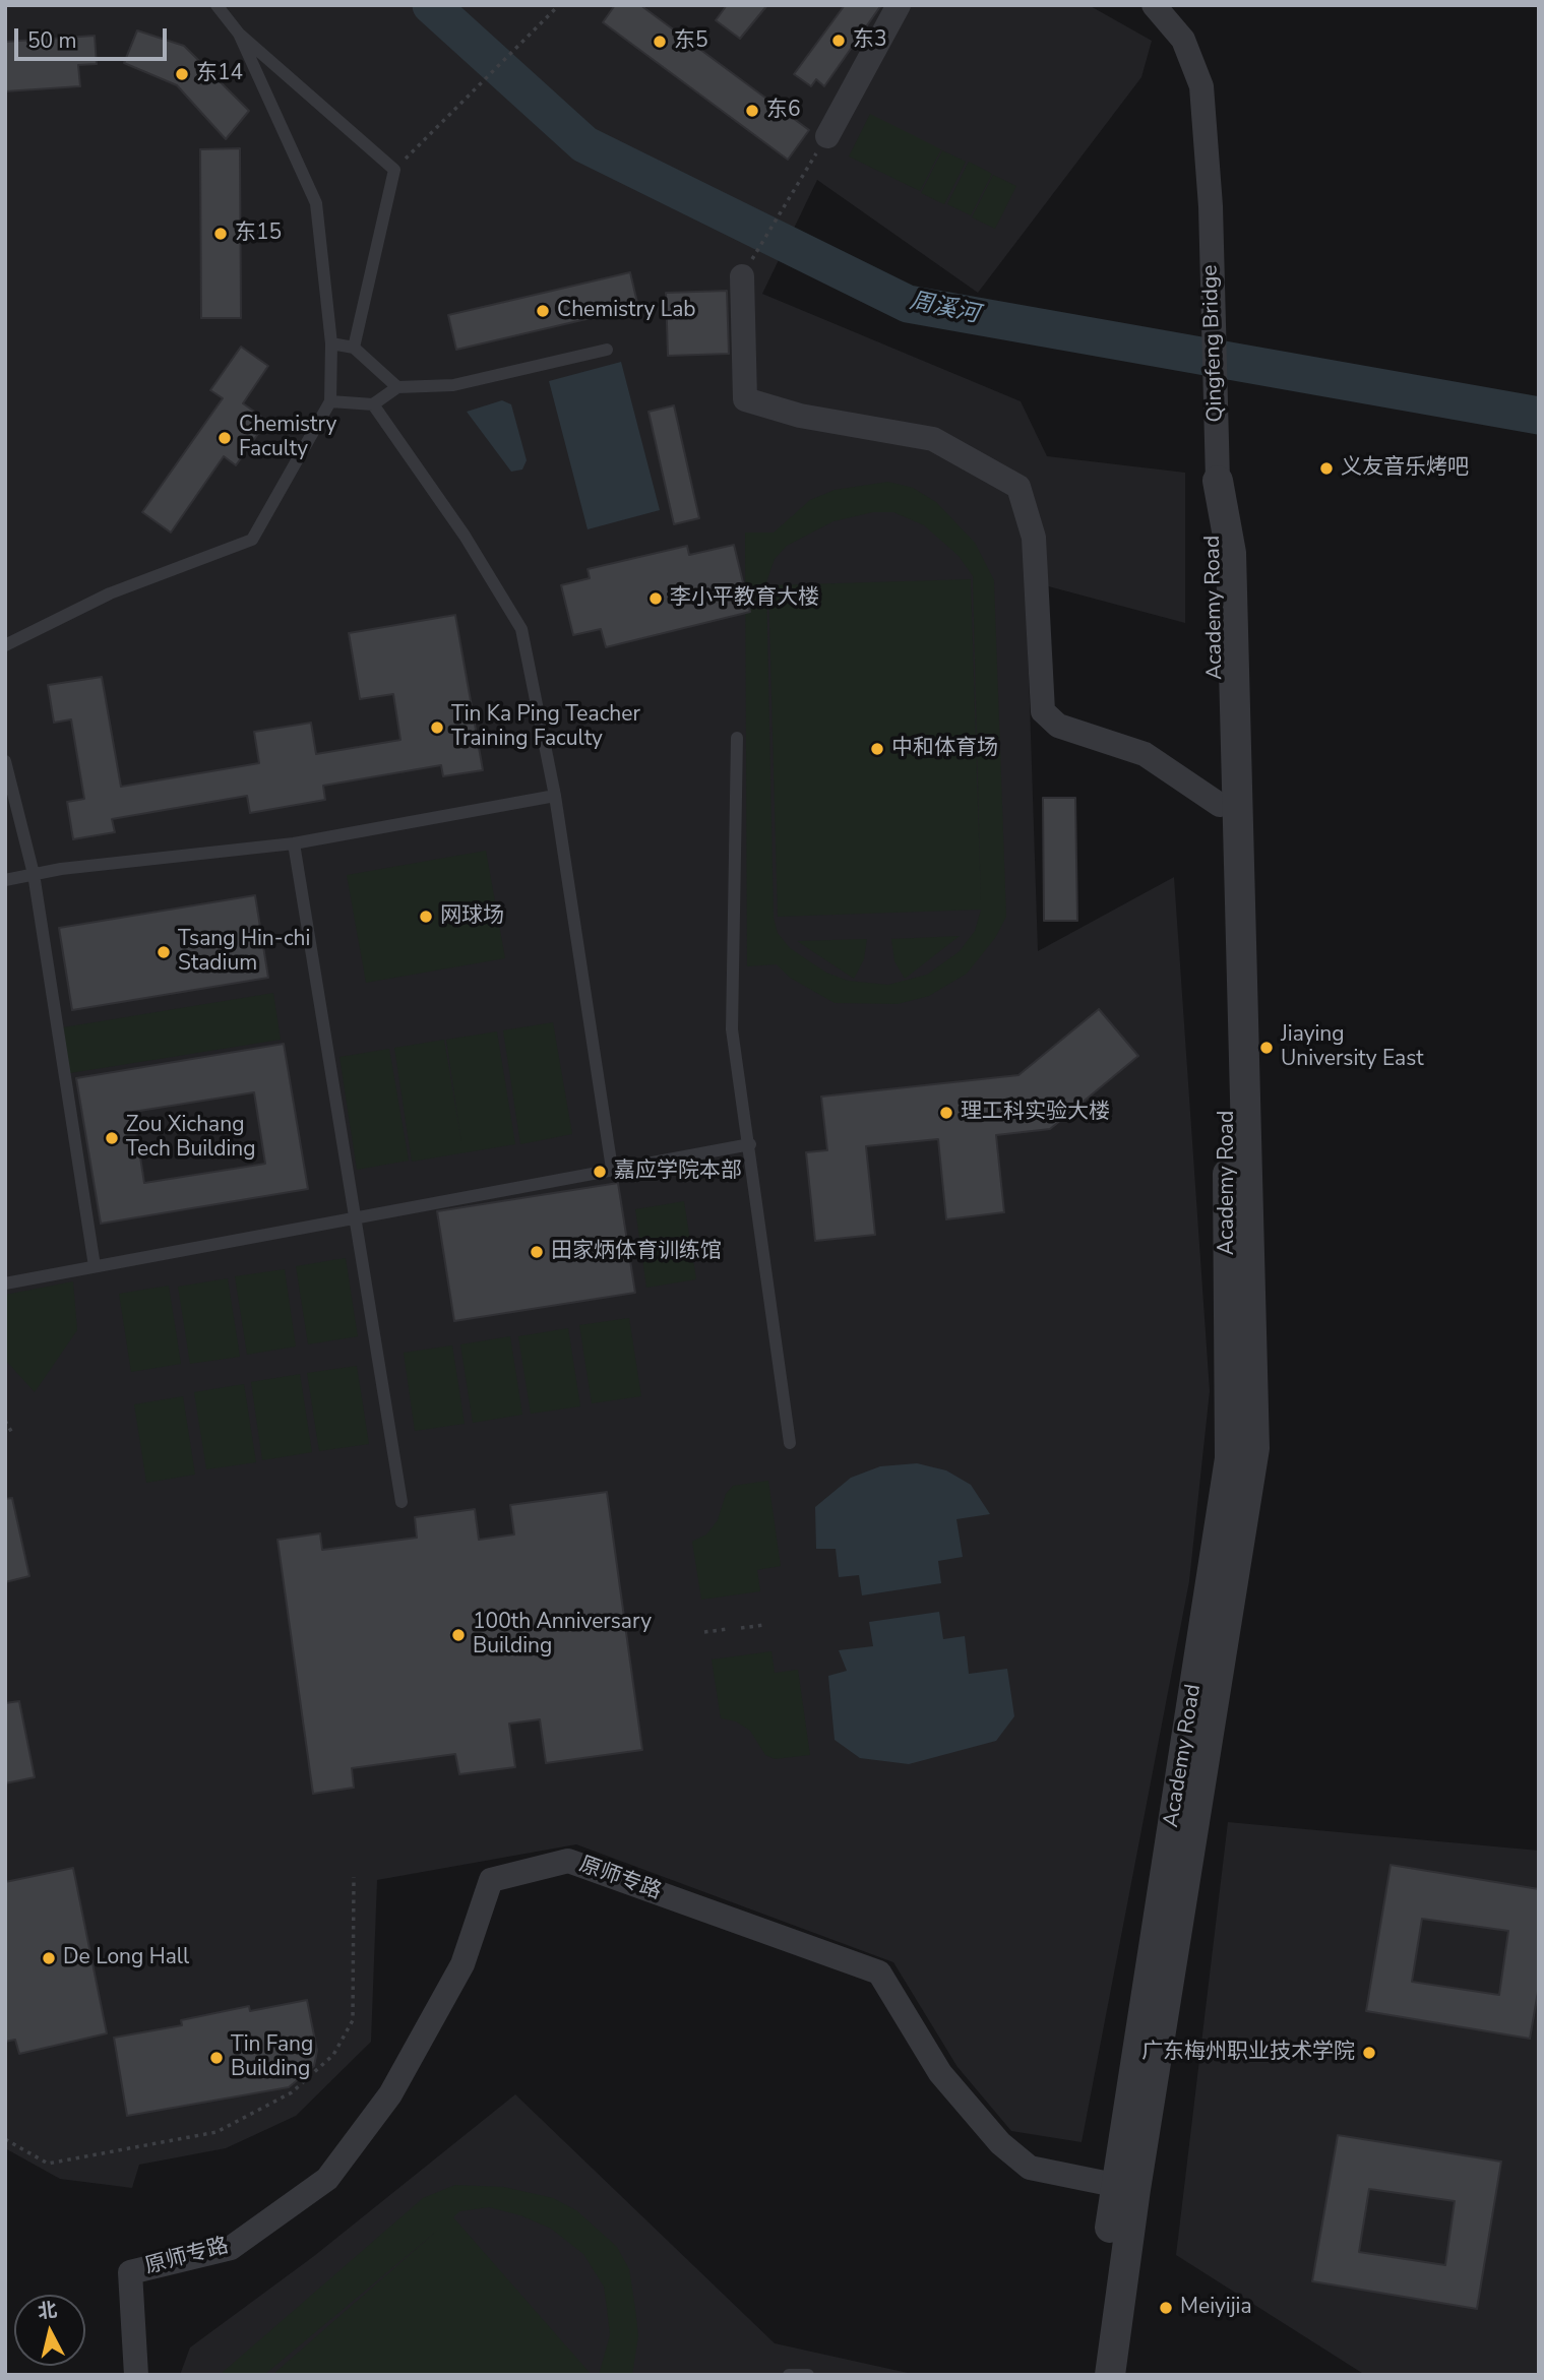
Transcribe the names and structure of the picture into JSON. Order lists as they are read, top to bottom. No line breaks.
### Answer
{"streets":{"street":["Qingfeng Bridge","Academy Road","原师专路"]},"crossings":[["Qingfeng Bridge","Academy Road"],["Academy Road","原师专路"]],"water":["周溪河"],"places":["东3","东5","东14","东6","东15","Chemistry Lab","Chemistry Faculty","义友音乐烤吧","李小平教育大楼","Tin Ka Ping Teacher Training Faculty","中和体育场","网球场","Tsang Hin-chi Stadium","Jiaying University East","理工科实验大楼","Zou Xichang Tech Building","嘉应学院本部","田家炳体育训练馆","100th Anniversary Building","De Long Hall","广东梅州职业技术学院","Tin Fang Building","Meiyijia"],"scale_bar":"50 m","north":"top"}
